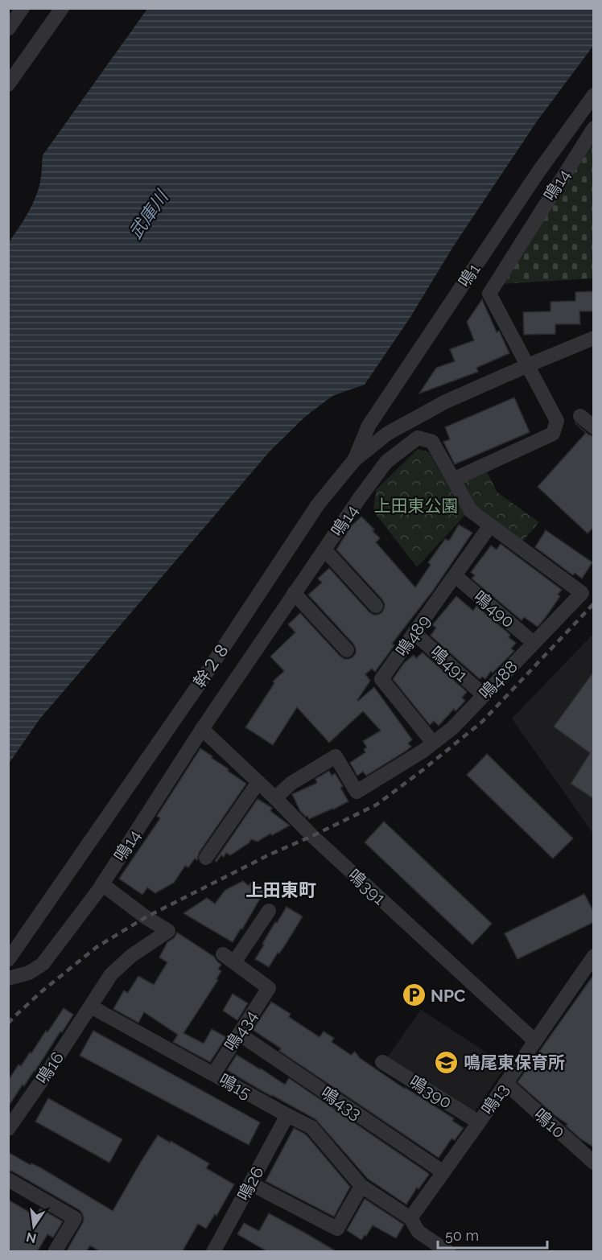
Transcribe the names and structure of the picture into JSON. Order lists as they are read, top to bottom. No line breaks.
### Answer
{"streets":{"street":["鳴14","鳴1","鳴490","鳴489","鳴491","幹２８","鳴488","鳴391","鳴434","鳴16","鳴15","鳴390","鳴13","鳴433","鳴10","鳴26"]},"crossings":[["鳴14","幹２８"],["鳴14","鳴488"],["鳴14","鳴391"],["鳴1","幹２８"],["鳴490","鳴489"],["鳴490","鳴488"],["鳴489","鳴491"],["鳴489","鳴488"],["鳴491","鳴488"],["鳴488","鳴391"],["鳴391","鳴13"],["鳴434","鳴15"],["鳴434","鳴433"],["鳴16","鳴15"],["鳴15","鳴13"],["鳴15","鳴26"],["鳴390","鳴13"],["鳴13","鳴433"],["鳴13","鳴10"]],"districts":["上田東町"],"water":["武庫川"],"parks":["上田東公園"],"places":{"parking":["NPC"],"school or university":["鳴尾東保育所"]},"scale_bar":"50 m","north":"bottom"}
